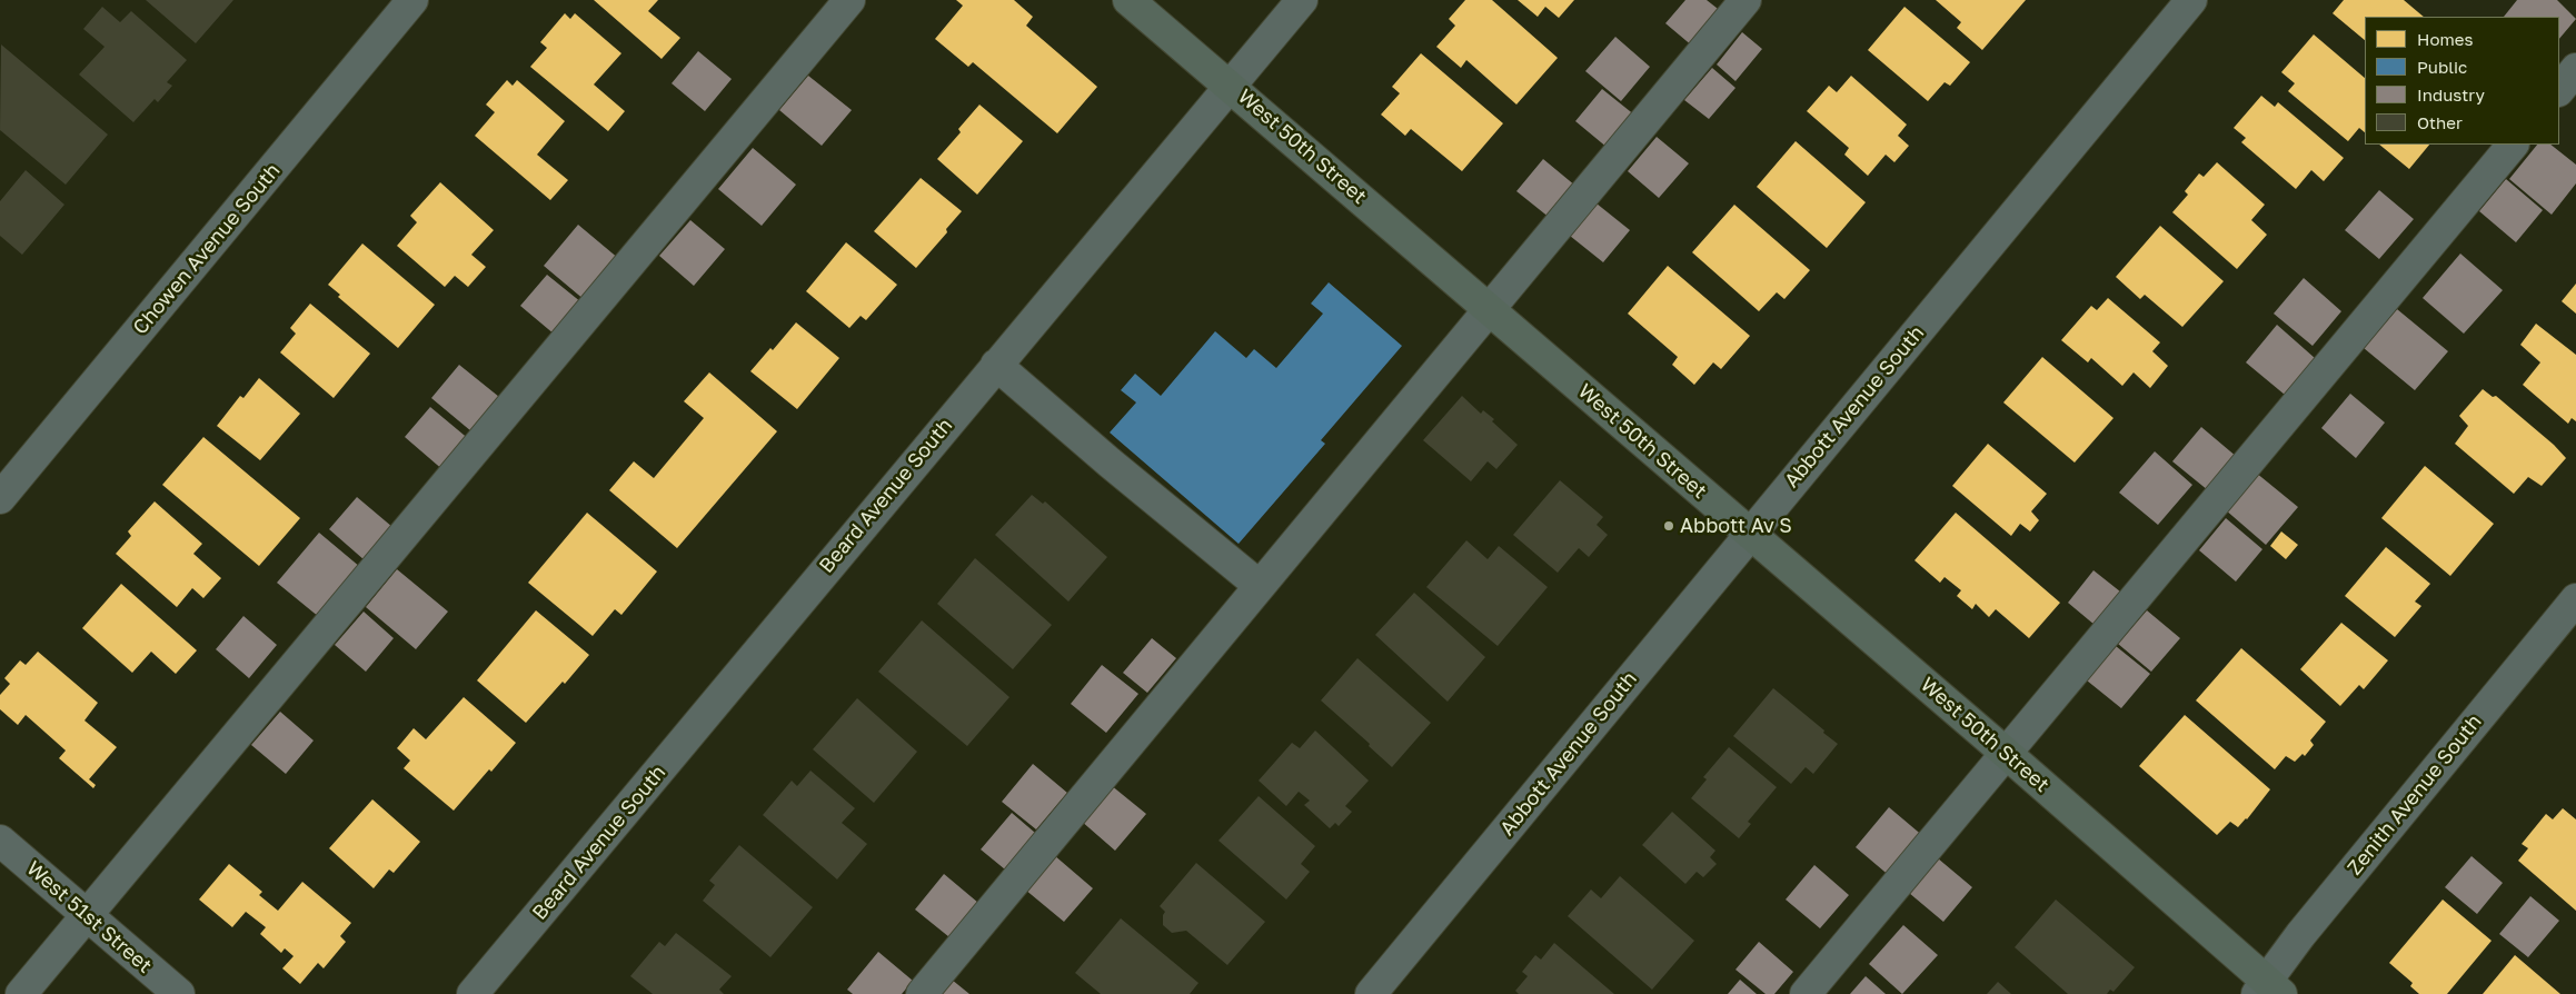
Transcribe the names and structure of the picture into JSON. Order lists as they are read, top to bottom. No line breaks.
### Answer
{"streets":{"main road":["West 50th Street"],"street":["Chowen Avenue South","Abbott Avenue South","Beard Avenue South","Zenith Avenue South","West 51st Street"]},"crossings":[["West 50th Street","Abbott Avenue South"],["West 50th Street","Beard Avenue South"],["West 50th Street","Zenith Avenue South"]],"places":["Abbott Av S"],"legend":["Homes","Public","Industry","Other"]}
